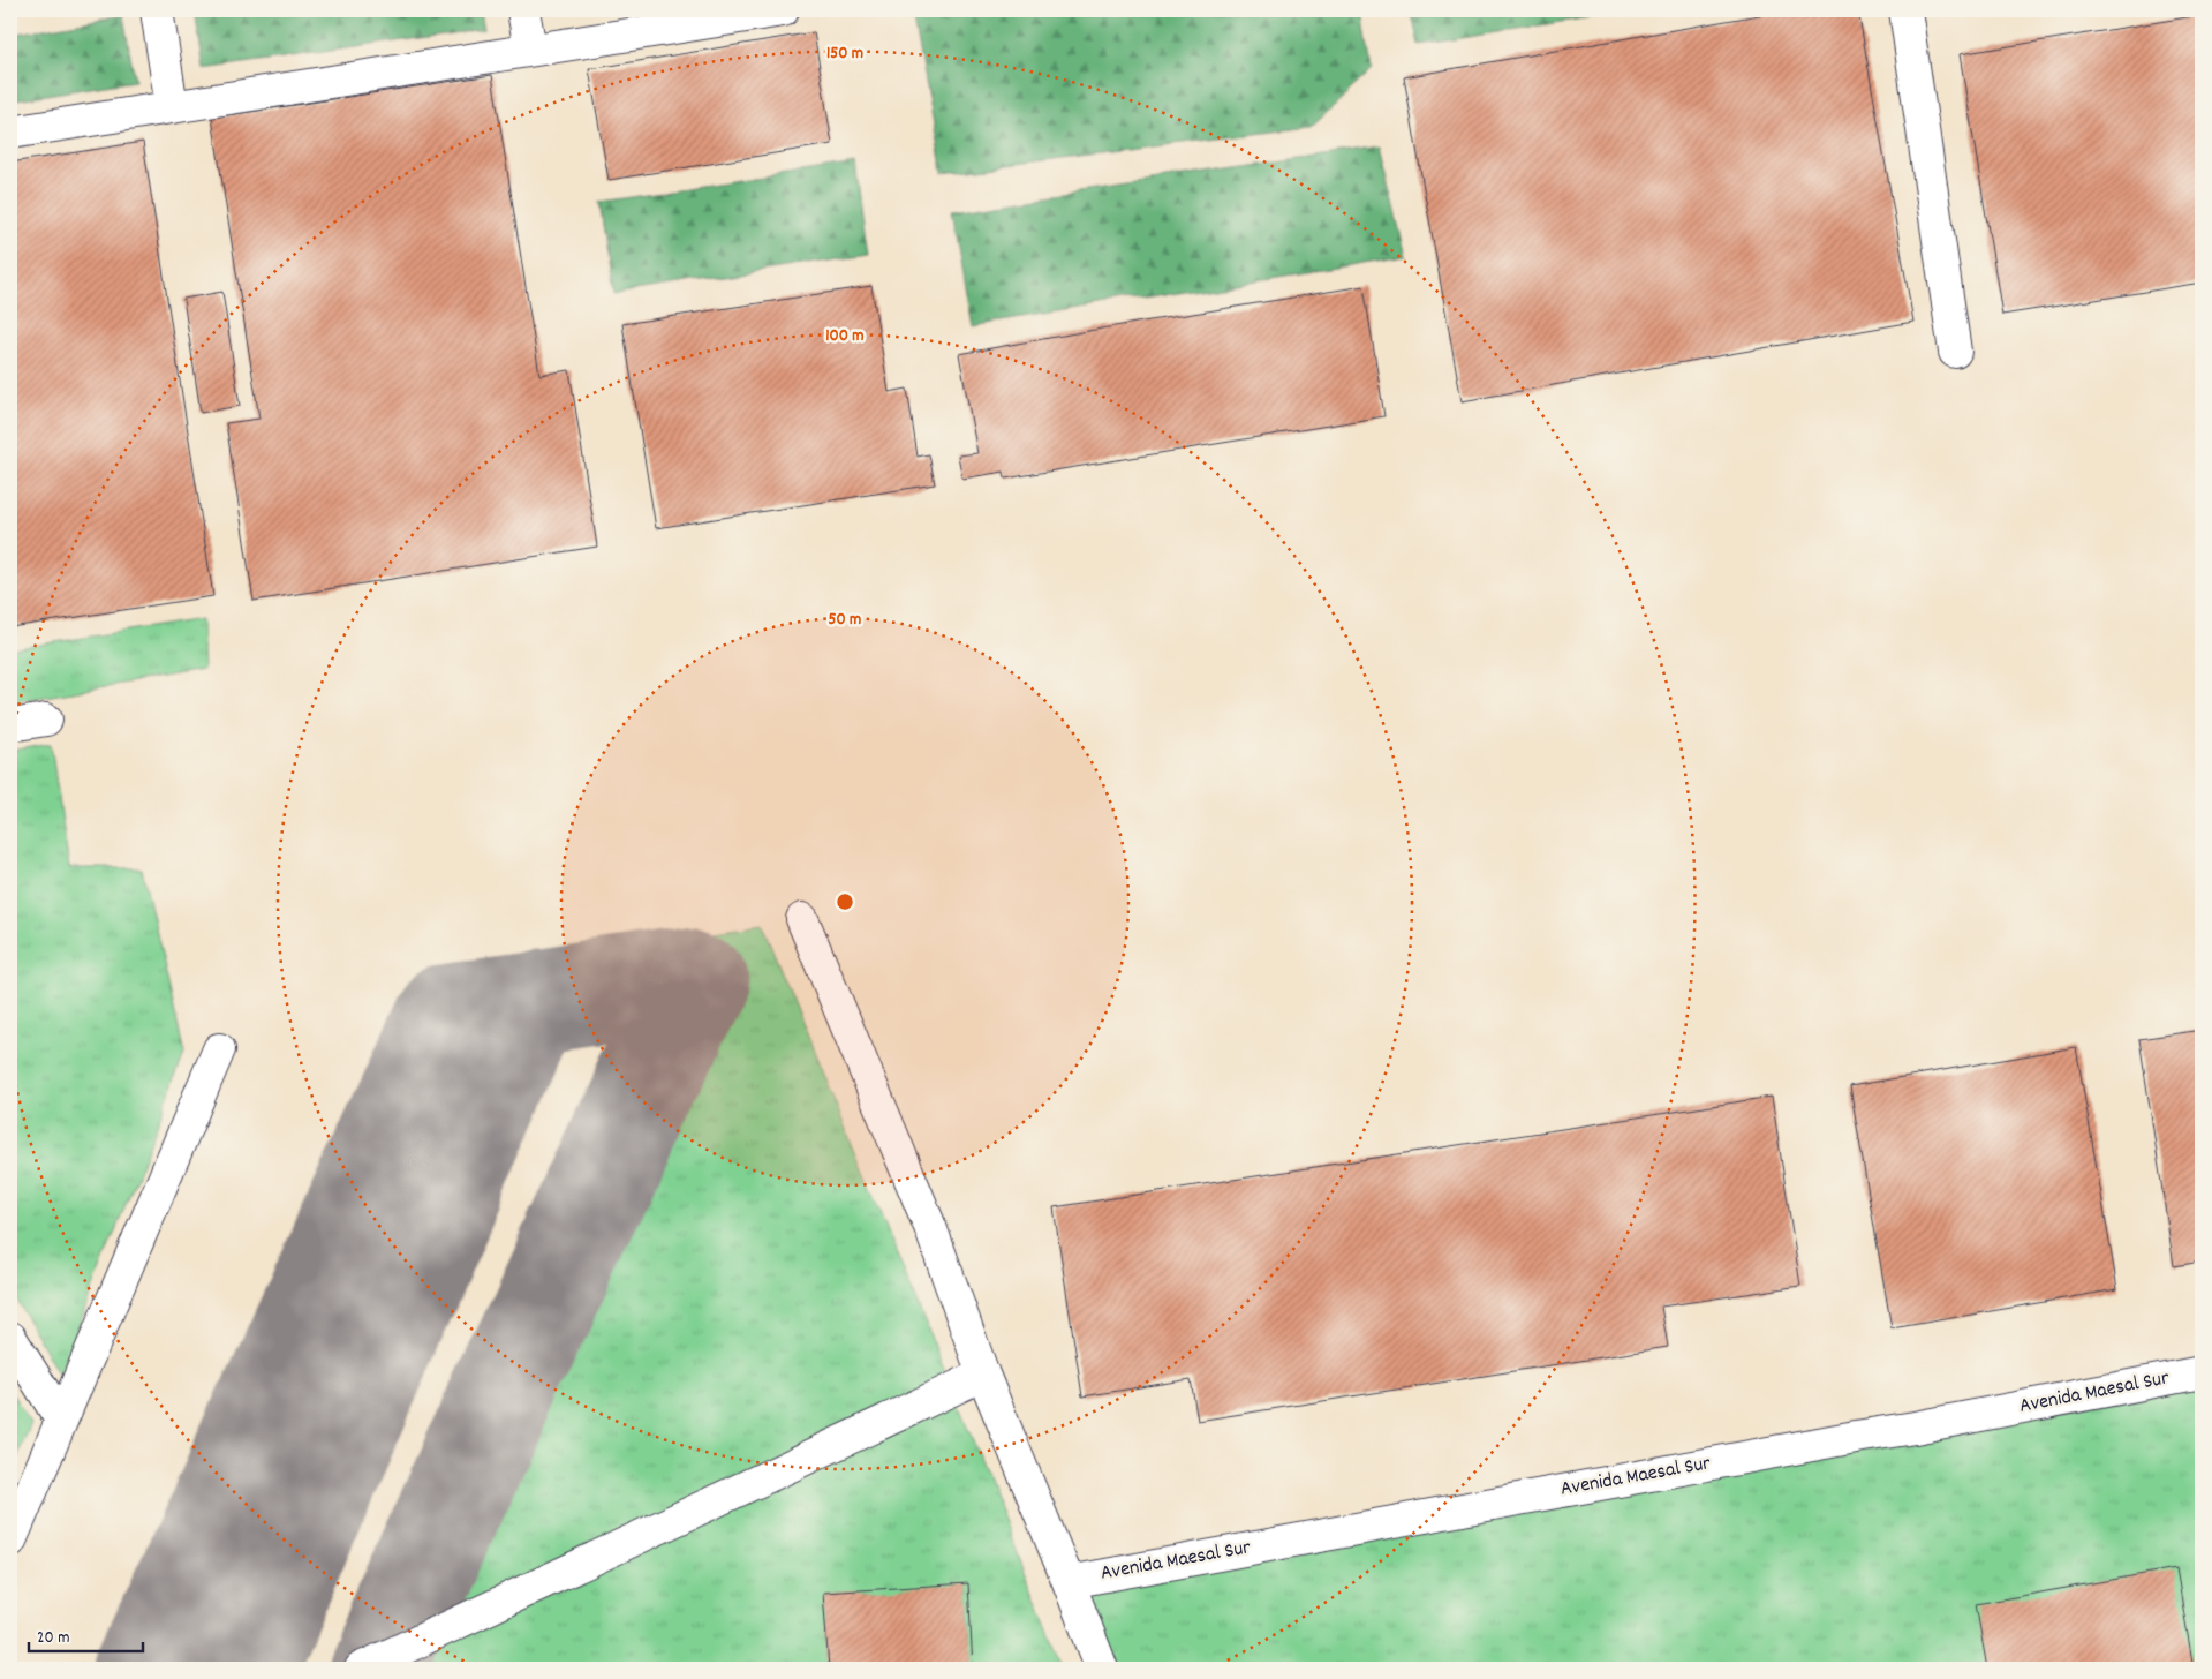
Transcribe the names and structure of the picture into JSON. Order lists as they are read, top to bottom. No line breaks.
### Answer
{"streets":{"lane":["Avenida Maesal Sur"]},"scale_bar":"20 m","rings":["150 m","100 m","50 m"]}
